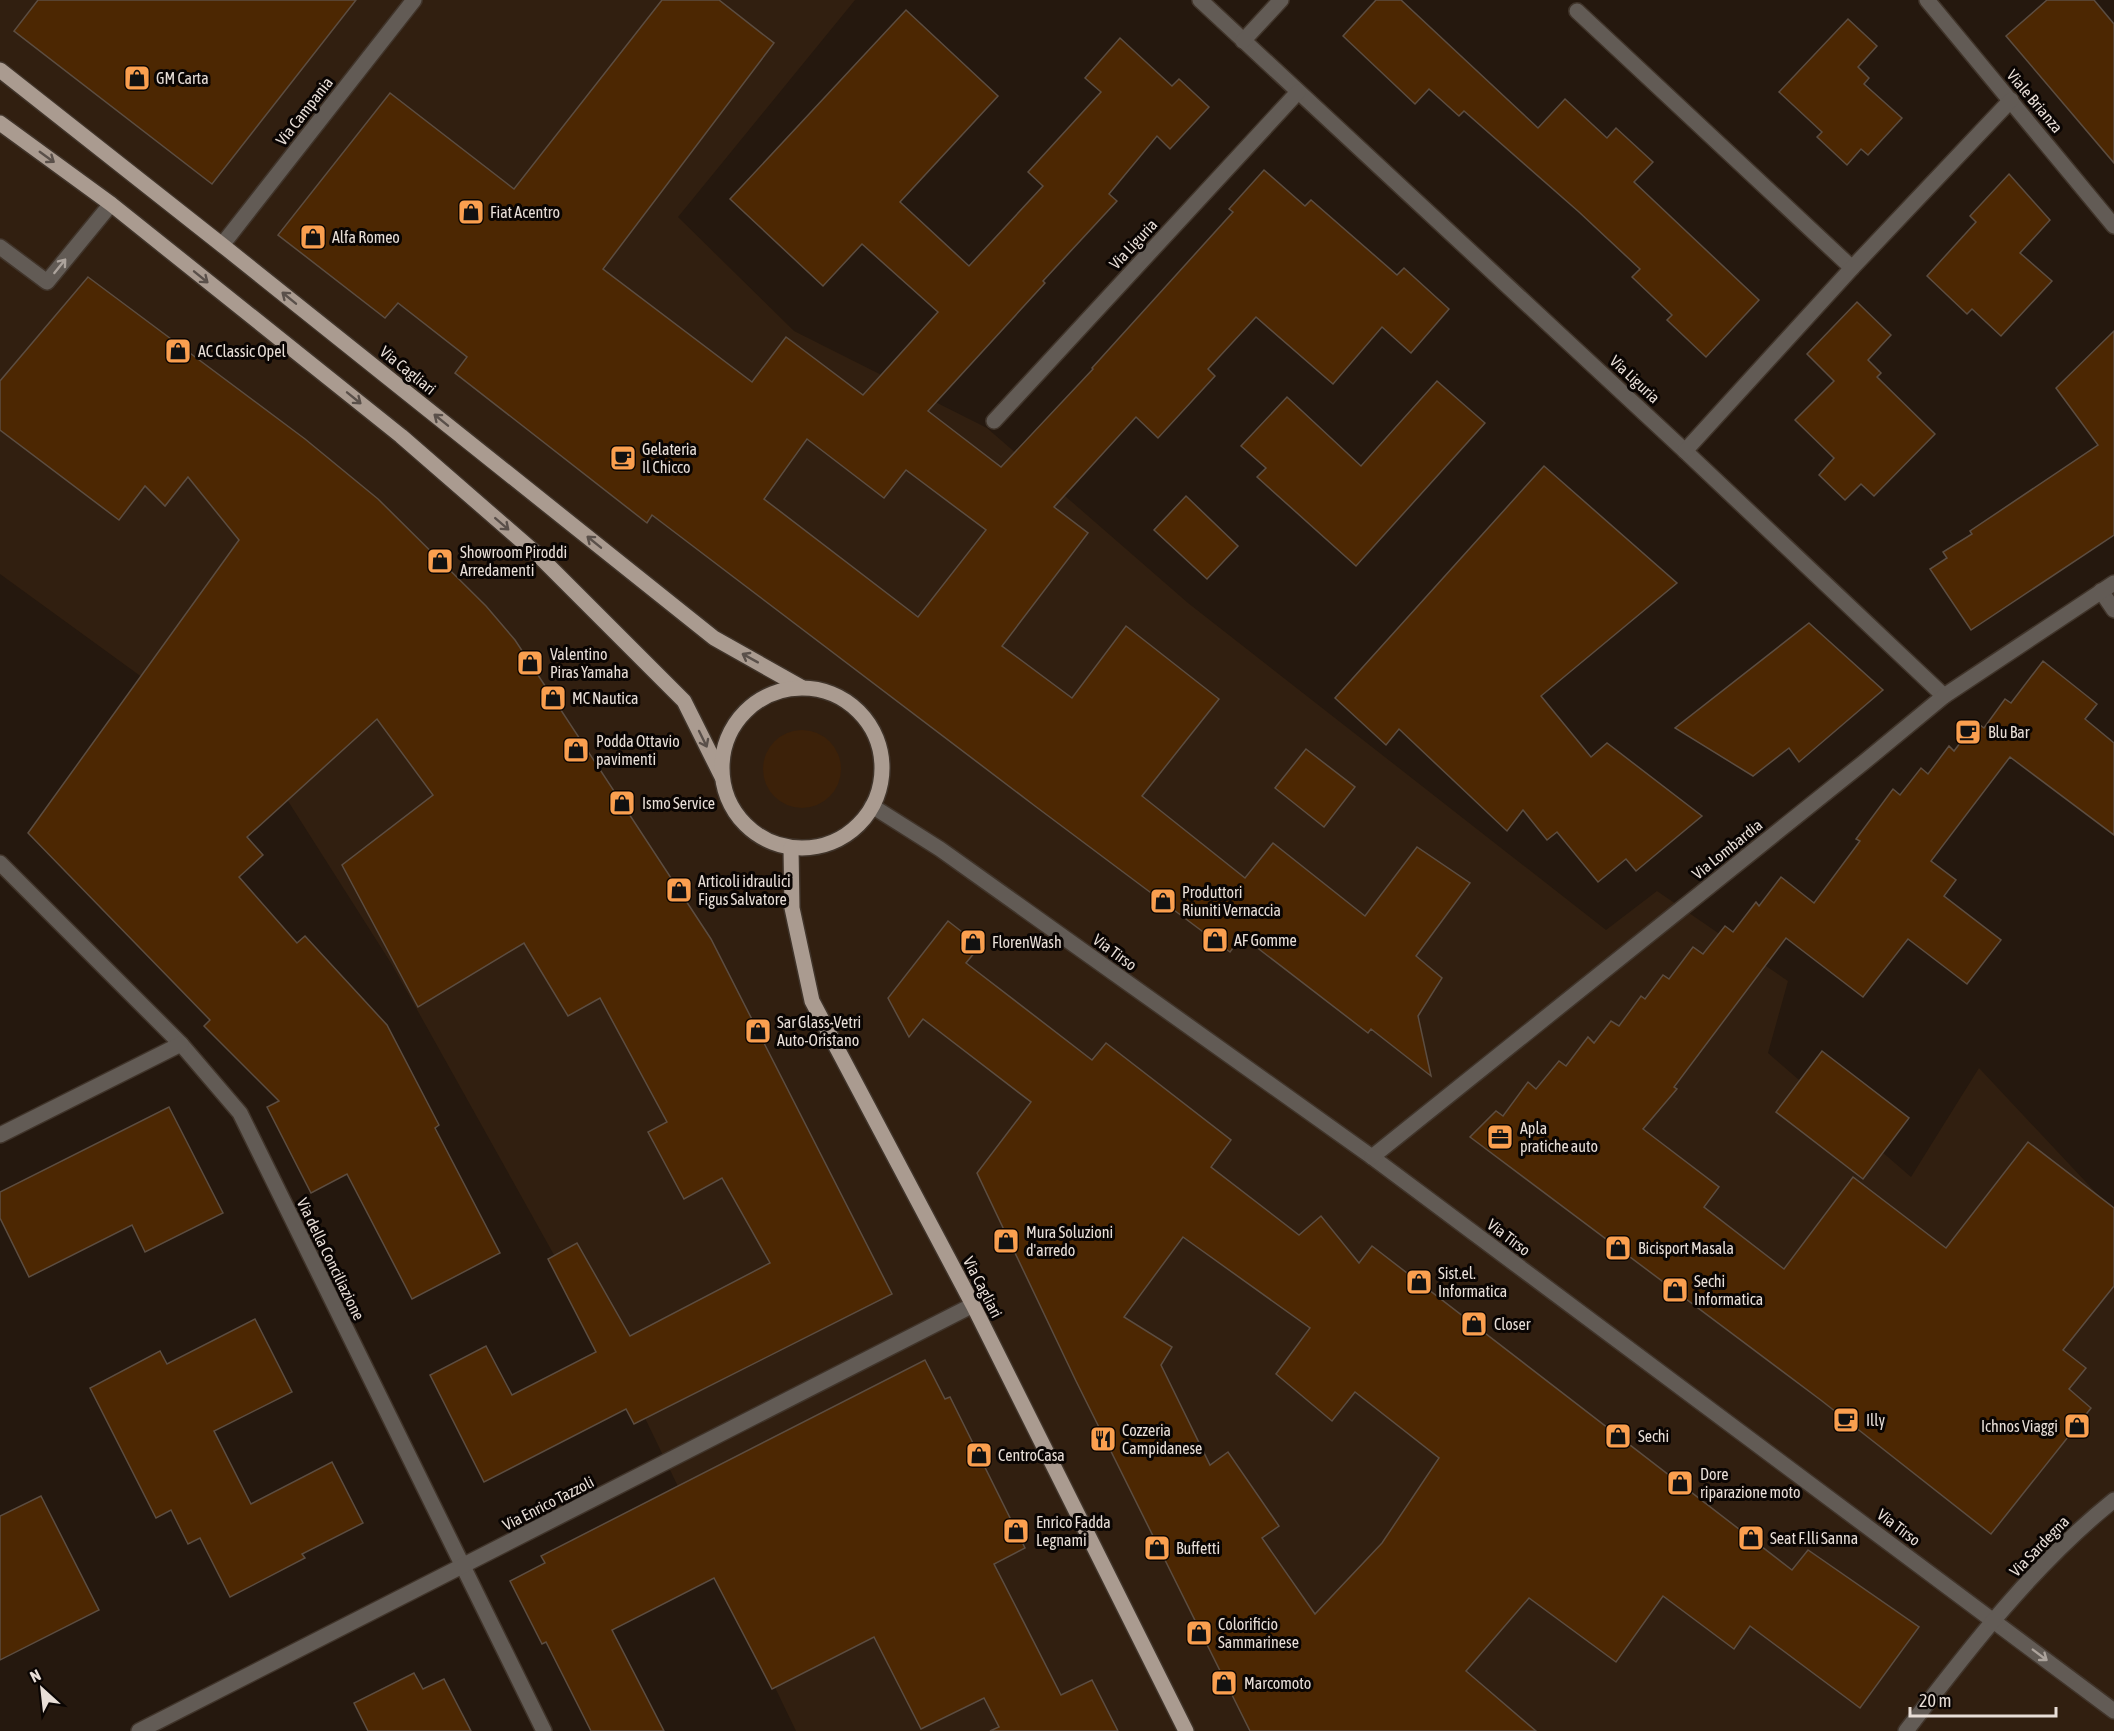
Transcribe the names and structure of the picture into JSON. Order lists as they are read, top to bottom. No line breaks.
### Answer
{"streets":{"main road":["Via Cagliari"],"street":["Viale Brianza","Via Campania","Via Liguria","Via Lombardia","Via Tirso","Via della Conciliazione","Via Enrico Tazzoli","Via Sardegna"]},"crossings":[["Via Campania","Via Cagliari"],["Via Liguria","Via Lombardia"],["Via Cagliari","Via Tirso"],["Via Cagliari","Via Enrico Tazzoli"],["Via Lombardia","Via Tirso"],["Via Tirso","Via Sardegna"],["Via della Conciliazione","Via Enrico Tazzoli"]],"places":{"shop":["GM Carta","Fiat Acentro","Alfa Romeo","AC Classic Opel","Showroom Piroddi Arredamenti","Valentino Piras Yamaha","MC Nautica","Podda Ottavio pavimenti","Ismo Service","Articoli idraulici Figus Salvatore","Produttori Riuniti Vernaccia","AF Gomme","FlorenWash","Sar Glass-Vetri Auto-Oristano","Mura Soluzioni d'arredo","Bicisport Masala","Sist.el. Informatica","Sechi Informatica","Closer","Ichnos Viaggi","Sechi","CentroCasa","Dore riparazione moto","Enrico Fadda Legnami","Seat F.lli Sanna","Buffetti","Colorificio Sammarinese","Marcomoto"],"cafe":["Gelateria Il Chicco","Blu Bar","Illy"],"office":["Apla pratiche auto"],"restaurant":["Cozzeria Campidanese"]},"scale_bar":"20 m","north":"top left"}
